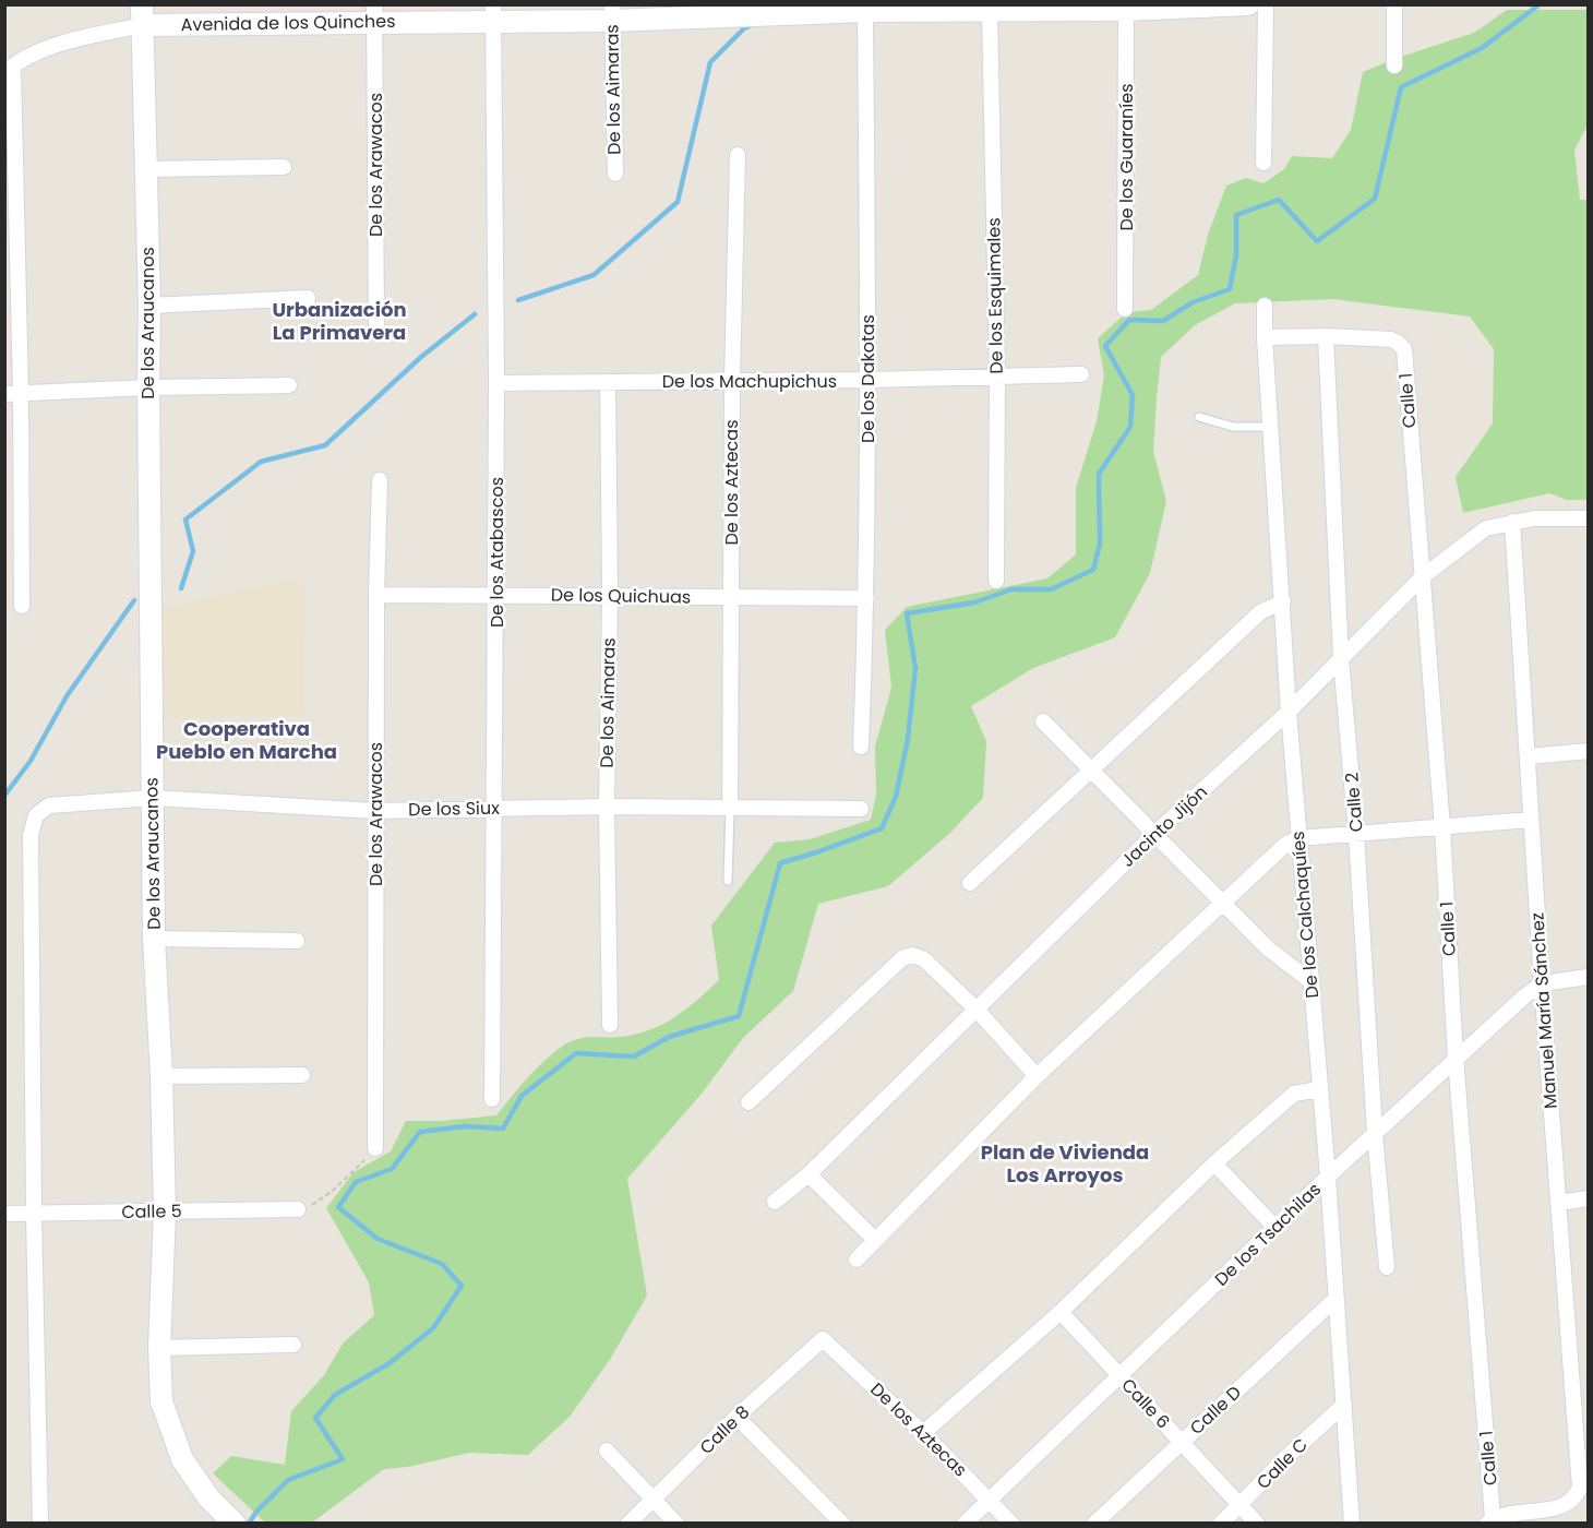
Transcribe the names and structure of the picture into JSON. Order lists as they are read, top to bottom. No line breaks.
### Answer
{"streets":{"street":["Avenida de los Quinches","De los Aimaras","De los Guaraníes","De los Arawacos","De los Esquimales","De los Araucanos","De los Dakotas","De los Machupichus","Calle 1","De los Aztecas","De los Atabascos","De los Quichuas","Calle 2","De los Siux","Jacinto Jijón","De los Calchaquíes","Manuel María Sánchez","Calle 5","De los Tsachilas","Calle 6","Calle D","Calle 8","Calle C"]},"crossings":[["Avenida de los Quinches","De los Aimaras"],["Avenida de los Quinches","De los Guaraníes"],["Avenida de los Quinches","De los Arawacos"],["Avenida de los Quinches","De los Esquimales"],["Avenida de los Quinches","De los Araucanos"],["Avenida de los Quinches","De los Dakotas"],["Avenida de los Quinches","De los Atabascos"],["De los Aimaras","De los Machupichus"],["De los Aimaras","De los Quichuas"],["De los Aimaras","De los Siux"],["De los Arawacos","De los Quichuas"],["De los Arawacos","De los Siux"],["De los Esquimales","De los Machupichus"],["De los Araucanos","De los Siux"],["De los Araucanos","Calle 5"],["De los Dakotas","De los Machupichus"],["De los Dakotas","De los Quichuas"],["De los Machupichus","De los Aztecas"],["De los Machupichus","De los Atabascos"],["Calle 1","Calle 2"],["Calle 1","Jacinto Jijón"],["Calle 1","Manuel María Sánchez"],["Calle 1","De los Tsachilas"],["De los Aztecas","De los Quichuas"],["De los Aztecas","De los Siux"],["De los Aztecas","De los Tsachilas"],["De los Aztecas","Calle 8"],["De los Atabascos","De los Quichuas"],["De los Atabascos","De los Siux"],["Calle 2","Jacinto Jijón"],["Calle 2","De los Tsachilas"],["De los Siux","Calle 5"],["Jacinto Jijón","De los Calchaquíes"],["Jacinto Jijón","Manuel María Sánchez"],["De los Calchaquíes","De los Tsachilas"],["De los Calchaquíes","Calle D"],["De los Calchaquíes","Calle C"],["Manuel María Sánchez","De los Tsachilas"],["De los Tsachilas","Calle 6"],["Calle 6","Calle D"],["Calle 6","Calle C"]],"districts":["Urbanización La Primavera","Cooperativa Pueblo en Marcha","Plan de Vivienda Los Arroyos"]}
